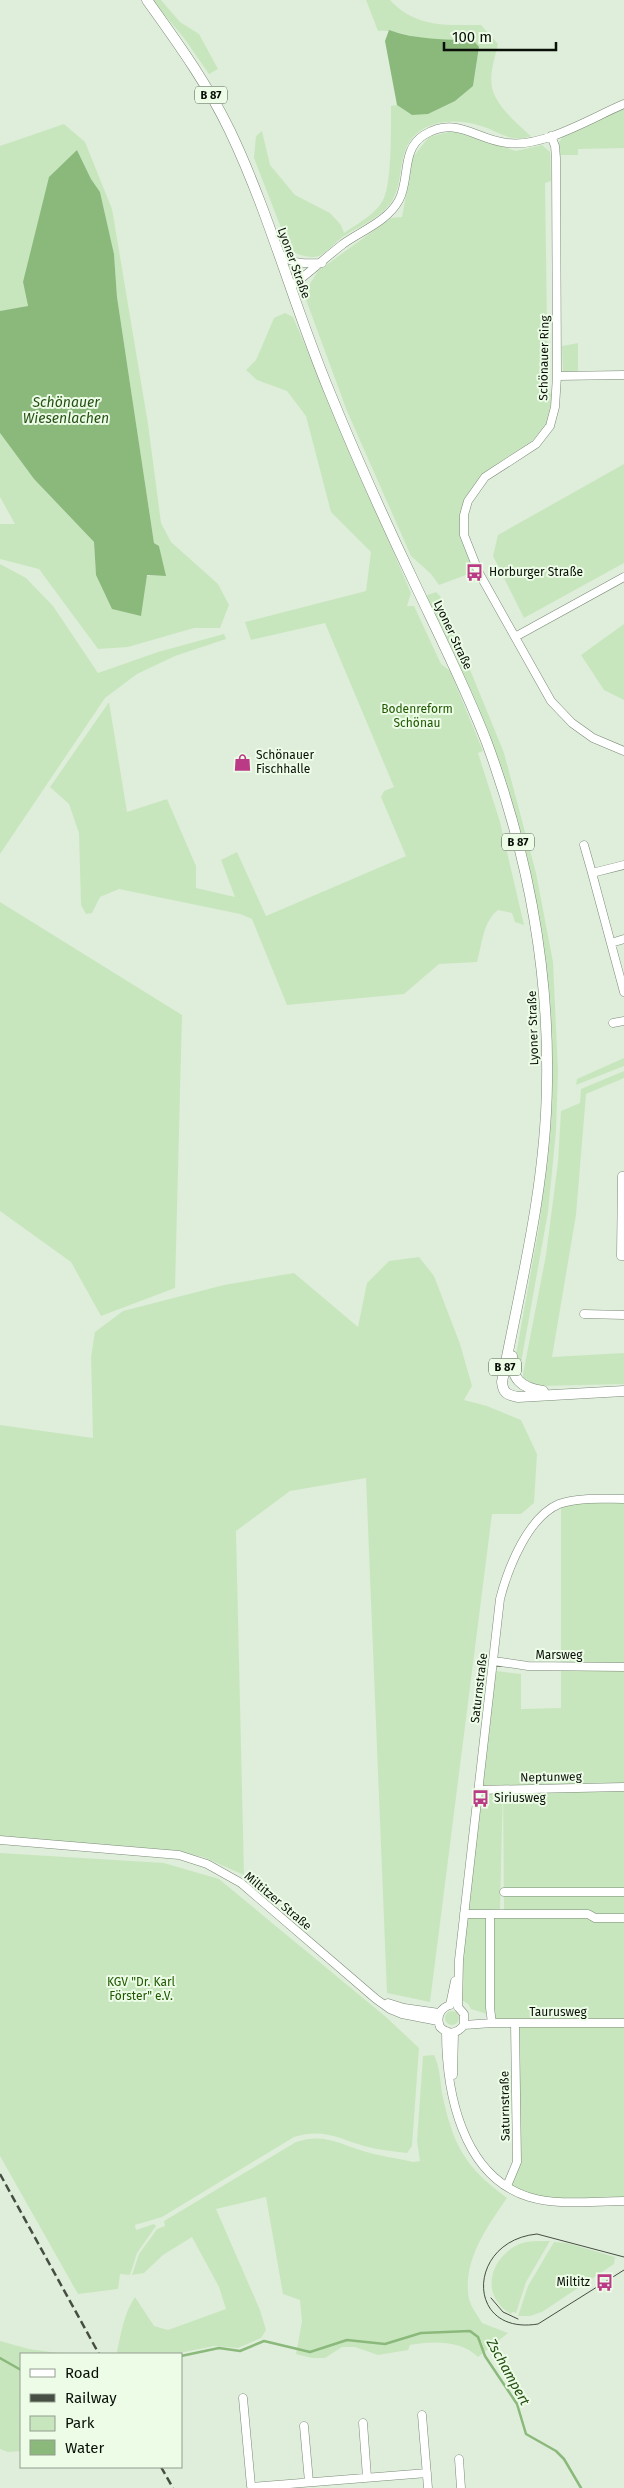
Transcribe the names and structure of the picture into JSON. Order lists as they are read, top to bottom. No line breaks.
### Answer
{"streets":{"main road":["B 87","Lyoner Straße"],"street":["Schönauer Ring","Marsweg","Saturnstraße","Neptunweg","Miltitzer Straße","Taurusweg"]},"crossings":[["B 87","Lyoner Straße"],["Marsweg","Saturnstraße"],["Saturnstraße","Neptunweg"],["Saturnstraße","Taurusweg"]],"water":["Schönauer Wiesenlachen","Zschampert"],"parks":["Bodenreform Schönau","KGV \"Dr. Karl Förster\" e.V."],"places":{"bus stop":["Horburger Straße","Siriusweg","Miltitz"],"shop":["Schönauer Fischhalle"]},"legend":["Road","Railway","Park","Water"],"scale_bar":"100 m"}
